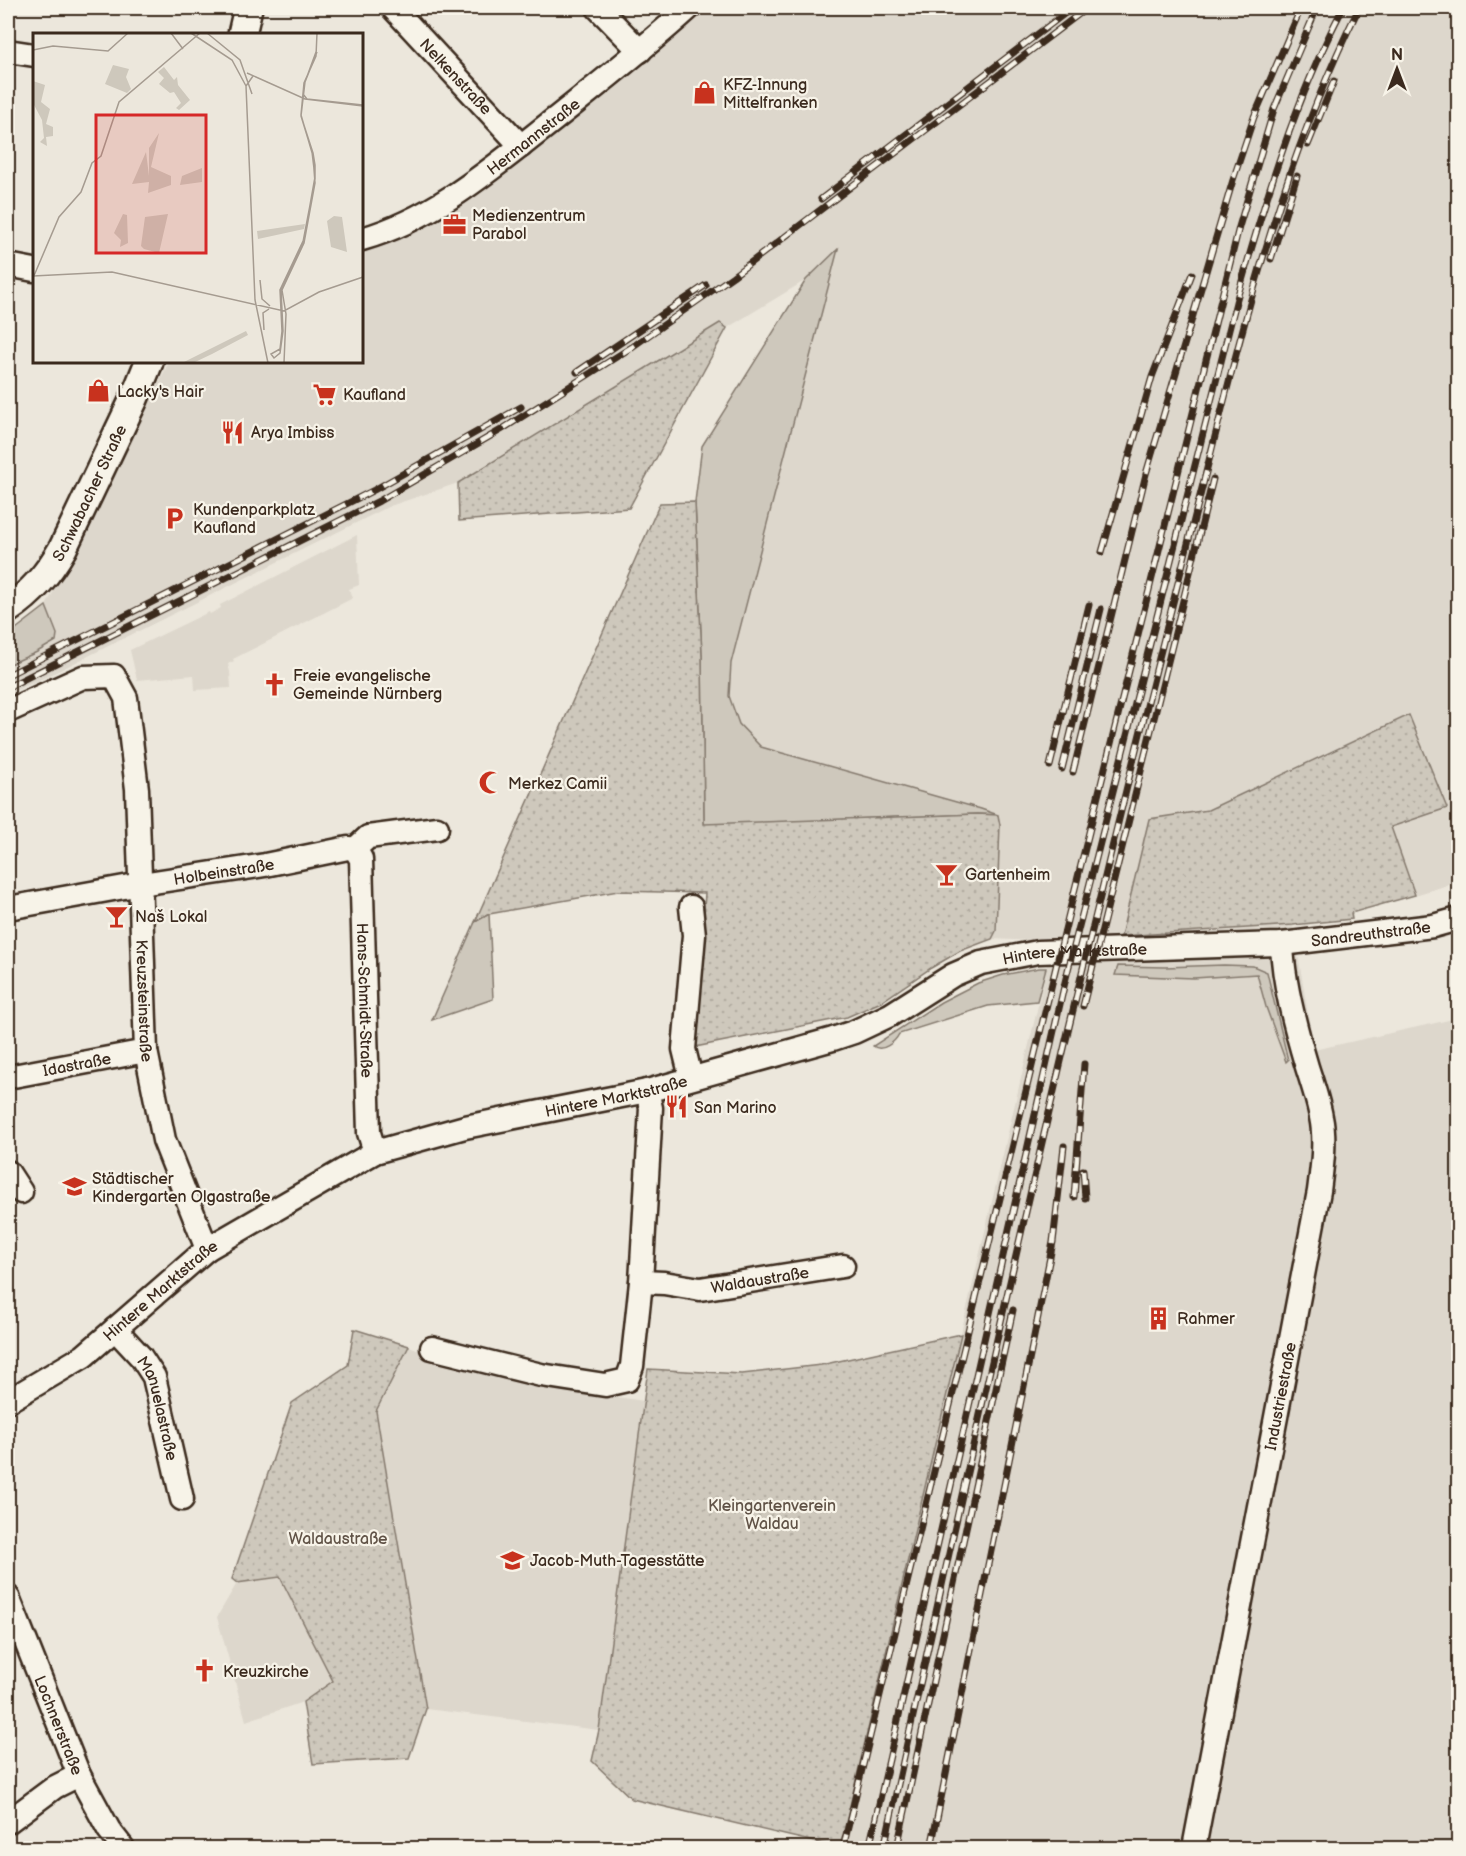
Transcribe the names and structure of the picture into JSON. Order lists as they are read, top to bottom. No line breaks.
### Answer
{"streets":{"main road":["Schwabacher Straße"],"street":["Nelkenstraße","Hermannstraße","Holbeinstraße","Sandreuthstraße","Hintere Marktstraße","Hans-Schmidt-Straße","Kreuzsteinstraße","Idastraße","Waldaustraße","Industriestraße","Manuelastraße","Lochnerstraße"]},"crossings":[["Nelkenstraße","Hermannstraße"],["Holbeinstraße","Hans-Schmidt-Straße"],["Holbeinstraße","Kreuzsteinstraße"],["Sandreuthstraße","Hintere Marktstraße"],["Sandreuthstraße","Industriestraße"],["Hintere Marktstraße","Hans-Schmidt-Straße"],["Hintere Marktstraße","Kreuzsteinstraße"],["Hintere Marktstraße","Industriestraße"],["Hintere Marktstraße","Manuelastraße"],["Kreuzsteinstraße","Idastraße"]],"parks":["Kleingartenverein Waldau","Waldaustraße"],"places":{"shop":["KFZ-Innung Mittelfranken","Lacky's Hair"],"office":["Medienzentrum Parabol"],"supermarket":["Kaufland"],"restaurant":["Arya Imbiss","San Marino"],"parking":["Kundenparkplatz Kaufland"],"church":["Freie evangelische Gemeinde Nürnberg","Kreuzkirche"],"mosque":["Merkez Camii"],"bar":["Gartenheim","Naš Lokal"],"school or university":["Städtischer Kindergarten Olgastraße","Jacob-Muth-Tagesstätte"],"building":["Rahmer"]},"north":"top"}
